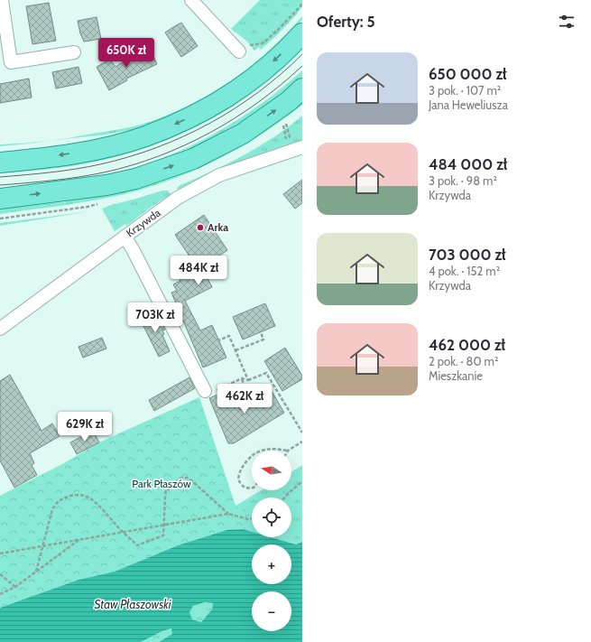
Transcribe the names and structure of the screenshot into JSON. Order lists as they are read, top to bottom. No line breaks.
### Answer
{"streets":{"street":["Krzywda"]},"water":["Staw Płaszowski"],"parks":["Park Płaszów"],"places":["Arka"],"north":"left","page":{"heading":"Oferty: 5","price":["650K zł","484K zł","703K zł","462K zł","629K zł"],"list":[{"name":"650 000 zł","note":"3 pok. · 107 m² · Jana Heweliusza"},{"name":"484 000 zł","note":"3 pok. · 98 m² · Krzywda"},{"name":"703 000 zł","note":"4 pok. · 152 m² · Krzywda"},{"name":"462 000 zł","note":"2 pok. · 80 m² · Mieszkanie"}],"map_buttons":["+","−"]}}
